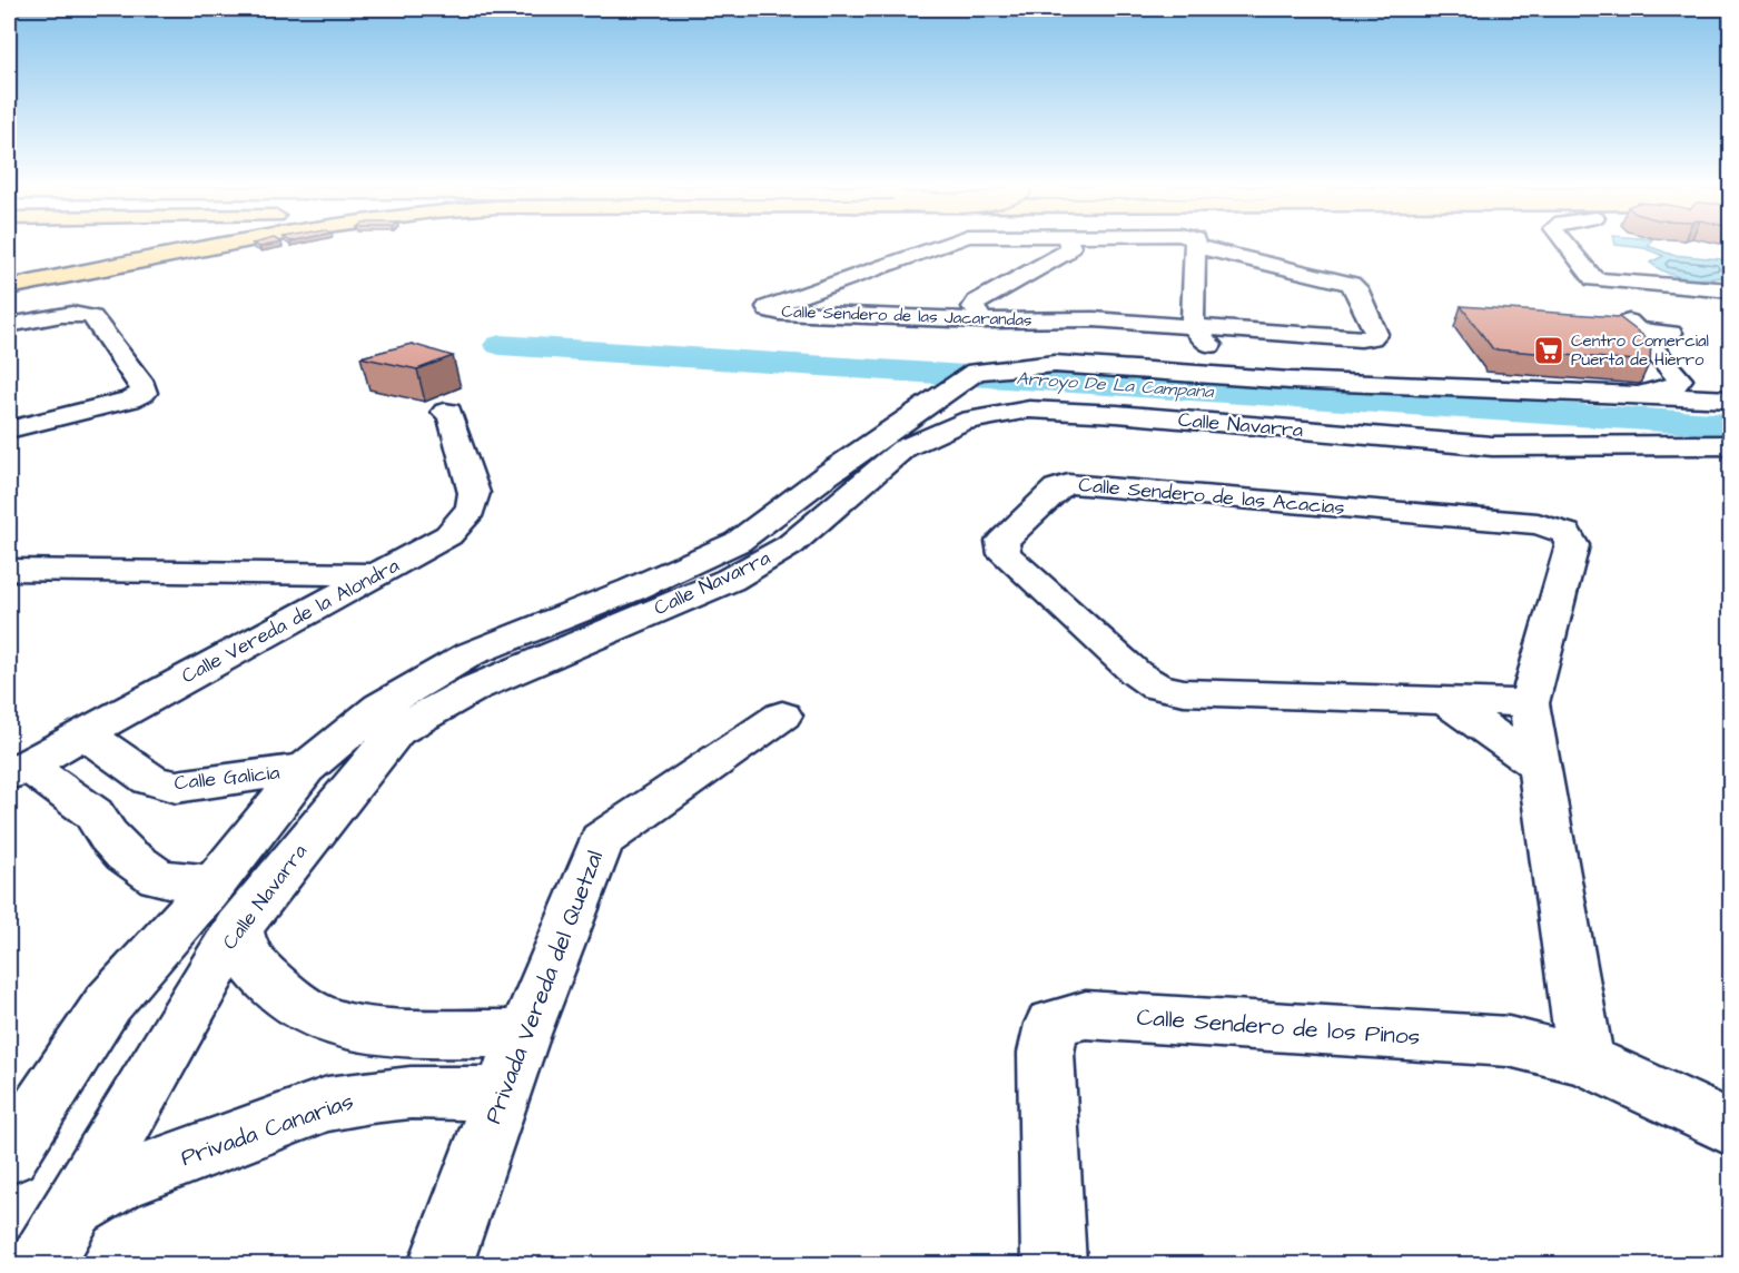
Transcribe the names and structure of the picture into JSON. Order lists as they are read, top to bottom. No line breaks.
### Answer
{"streets":{"street":["Calle Sendero de las Jacarandas","Calle Navarra","Calle Sendero de las Acacias","Calle Vereda de la Alondra","Calle Galicia","Privada Vereda del Quetzal","Calle Sendero de los Pinos","Privada Canarias"]},"crossings":[["Calle Navarra","Calle Galicia"],["Calle Navarra","Privada Canarias"],["Calle Sendero de las Acacias","Calle Sendero de los Pinos"],["Calle Vereda de la Alondra","Calle Galicia"],["Privada Vereda del Quetzal","Privada Canarias"]],"water":["Arroyo De La Campana"],"places":{"supermarket":["Centro Comercial Puerta de Hierro"]}}
